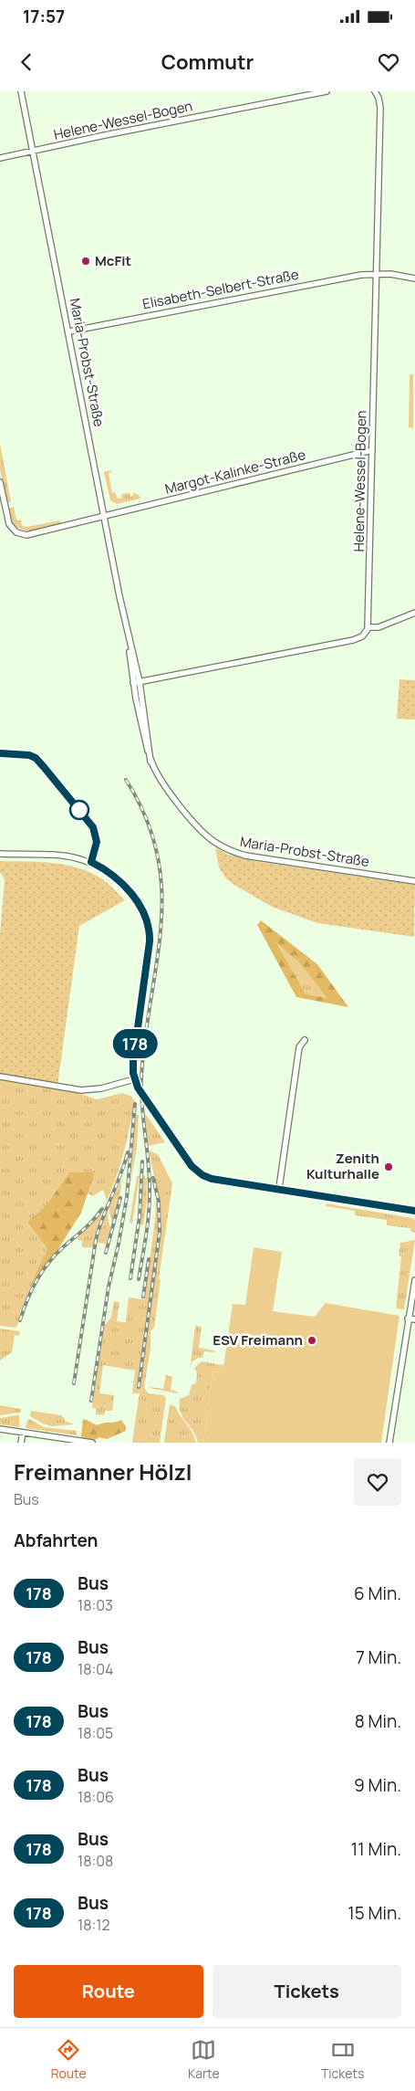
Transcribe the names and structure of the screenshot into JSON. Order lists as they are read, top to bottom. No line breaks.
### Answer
{"streets":{"street":["Helene-Wessel-Bogen","Elisabeth-Selbert-Straße","Maria-Probst-Straße","Margot-Kalinke-Straße"]},"crossings":[["Helene-Wessel-Bogen","Elisabeth-Selbert-Straße"],["Helene-Wessel-Bogen","Maria-Probst-Straße"],["Helene-Wessel-Bogen","Margot-Kalinke-Straße"],["Elisabeth-Selbert-Straße","Maria-Probst-Straße"],["Maria-Probst-Straße","Margot-Kalinke-Straße"]],"places":["McFit","Zenith Kulturhalle","ESV Freimann"],"lines":["bus line 178"],"page":{"status":"17:57","header":"Commutr","on_map":"178","heading":[["Freimanner Hölzl","Bus"],"Abfahrten"],"list":[{"mark":"178","name":"Bus","note":"18:03","value":"6 Min."},{"mark":"178","name":"Bus","note":"18:04","value":"7 Min."},{"mark":"178","name":"Bus","note":"18:05","value":"8 Min."},{"mark":"178","name":"Bus","note":"18:06","value":"9 Min."},{"mark":"178","name":"Bus","note":"18:08","value":"11 Min."},{"mark":"178","name":"Bus","note":"18:12","value":"15 Min."}],"buttons":["Route","Tickets"],"tabs":["Route","Karte","Tickets"]}}
